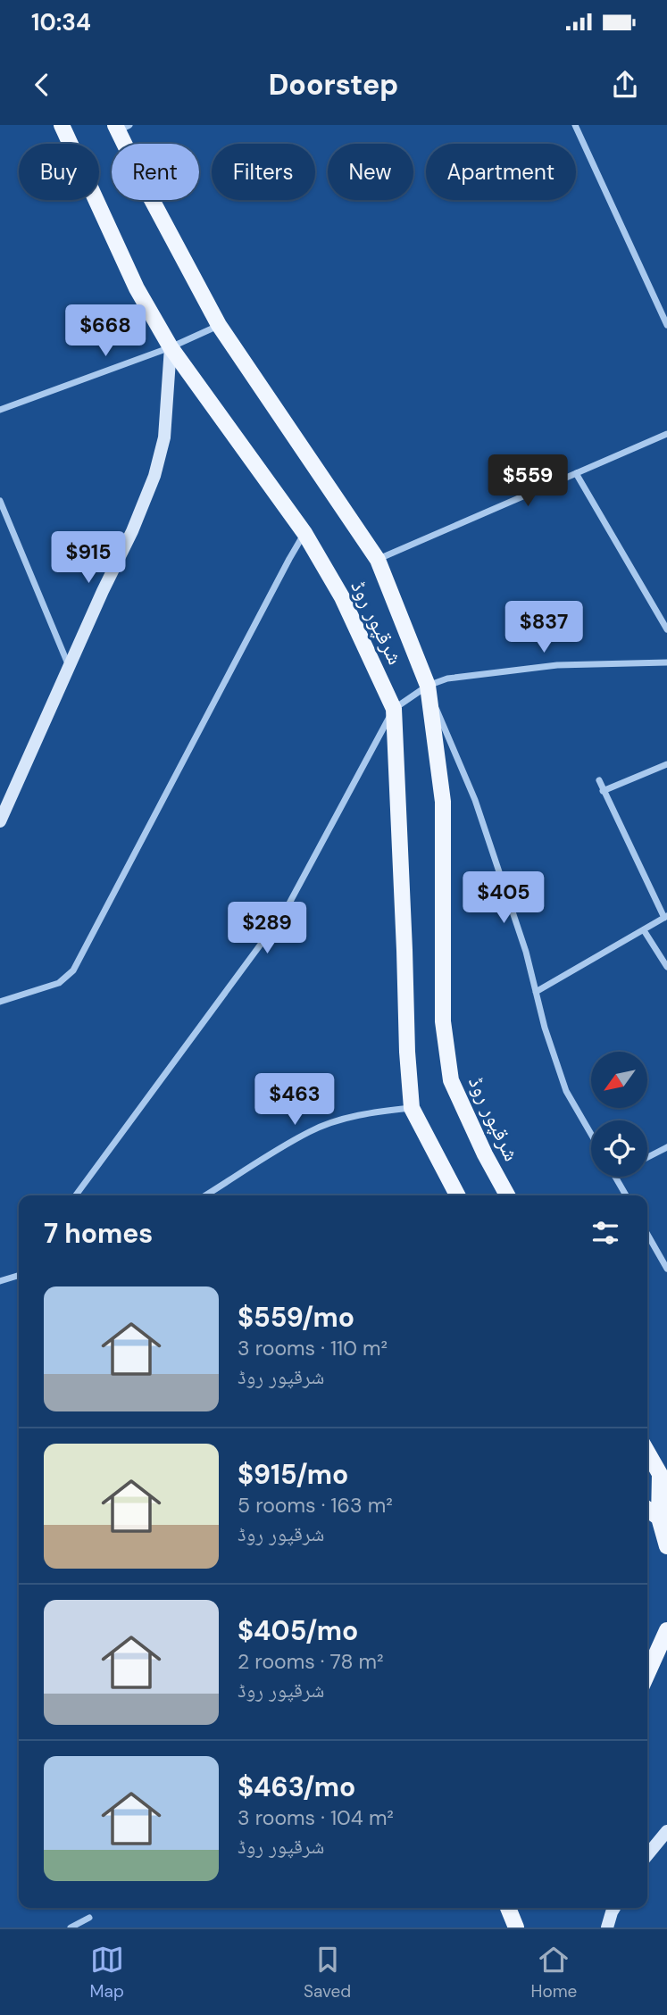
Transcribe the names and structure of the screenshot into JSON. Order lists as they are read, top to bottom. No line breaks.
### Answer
{"streets":{"main road":["شرقپور روڈ"]},"north":"bottom left","page":{"status":"10:34","header":"Doorstep","chip":["Buy","Rent","Filters","New","Apartment"],"price":["$668","$559","$915","$837","$405","$289","$463"],"heading":"7 homes","list":[{"name":"$559/mo","note":"3 rooms · 110 m² · شرقپور روڈ"},{"name":"$915/mo","note":"5 rooms · 163 m² · شرقپور روڈ"},{"name":"$405/mo","note":"2 rooms · 78 m² · شرقپور روڈ"},{"name":"$463/mo","note":"3 rooms · 104 m² · شرقپور روڈ"}],"tabs":["Map","Saved","Home"]}}
